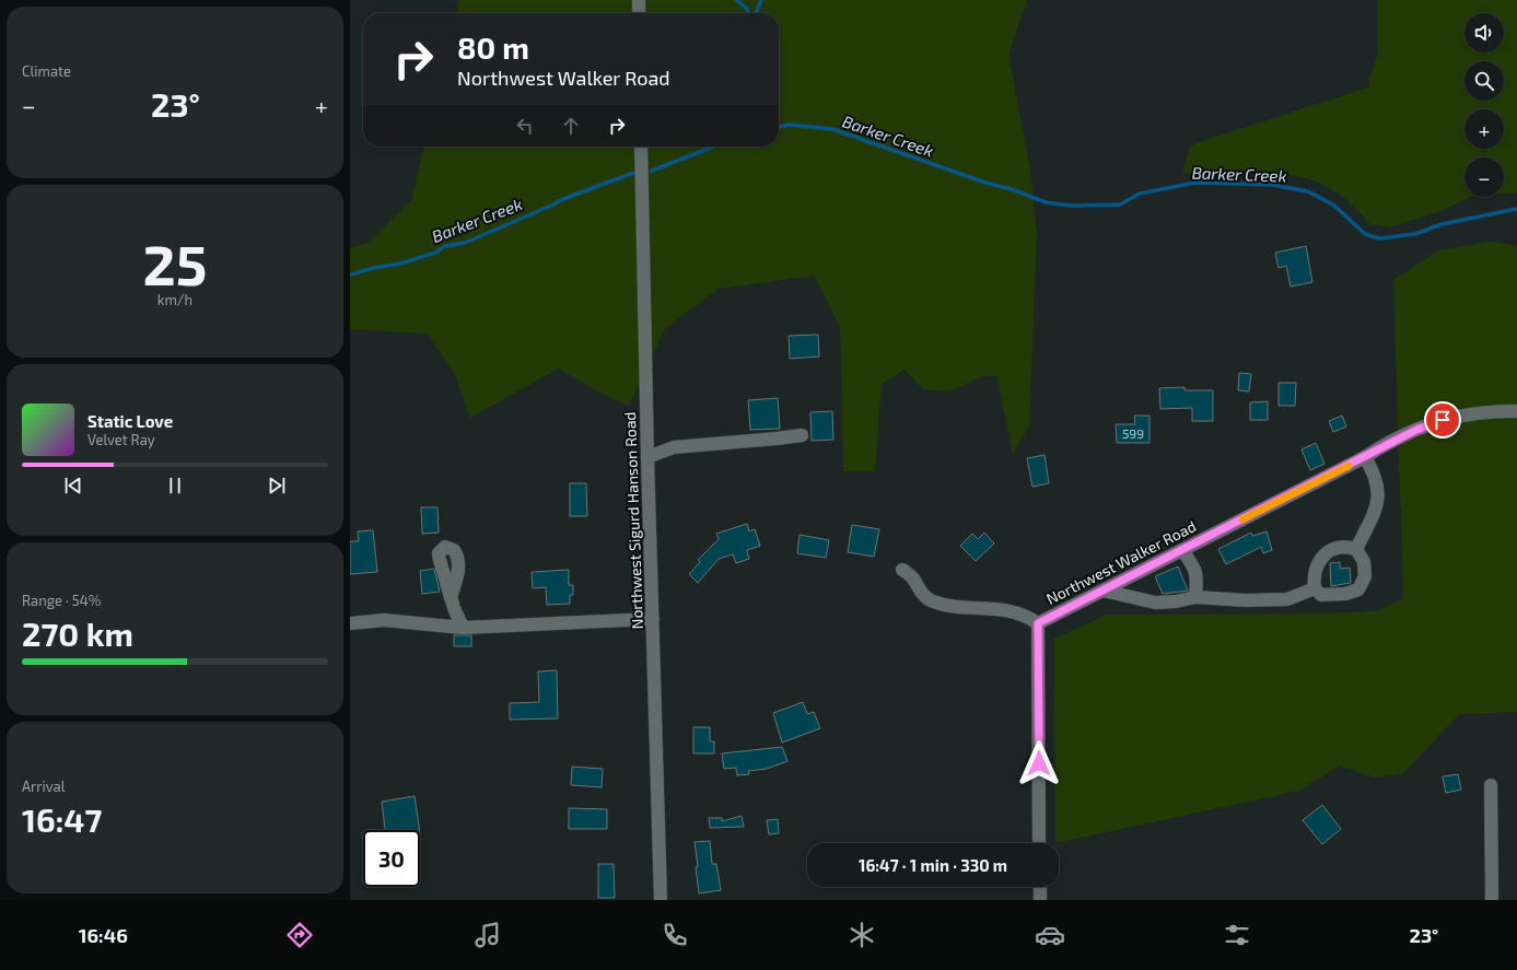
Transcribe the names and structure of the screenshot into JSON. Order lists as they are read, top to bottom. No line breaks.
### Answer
{"streets":{"street":["Northwest Sigurd Hanson Road","Northwest Walker Road"]},"water":["Barker Creek"],"house_numbers":["599"],"page":{"tile":["Climate",["25","km/h"],["Range · 54%","270 km"],["Arrival","16:47"]],"map_buttons":["+","−"],"turn":["80 m","Northwest Walker Road"],"heat":["−","23°","+"],"song":["Static Love","Velvet Ray"],"limit":"30","trip":"16:47 · 1 min · 330 m","tabs":["16:46","23°"]}}
